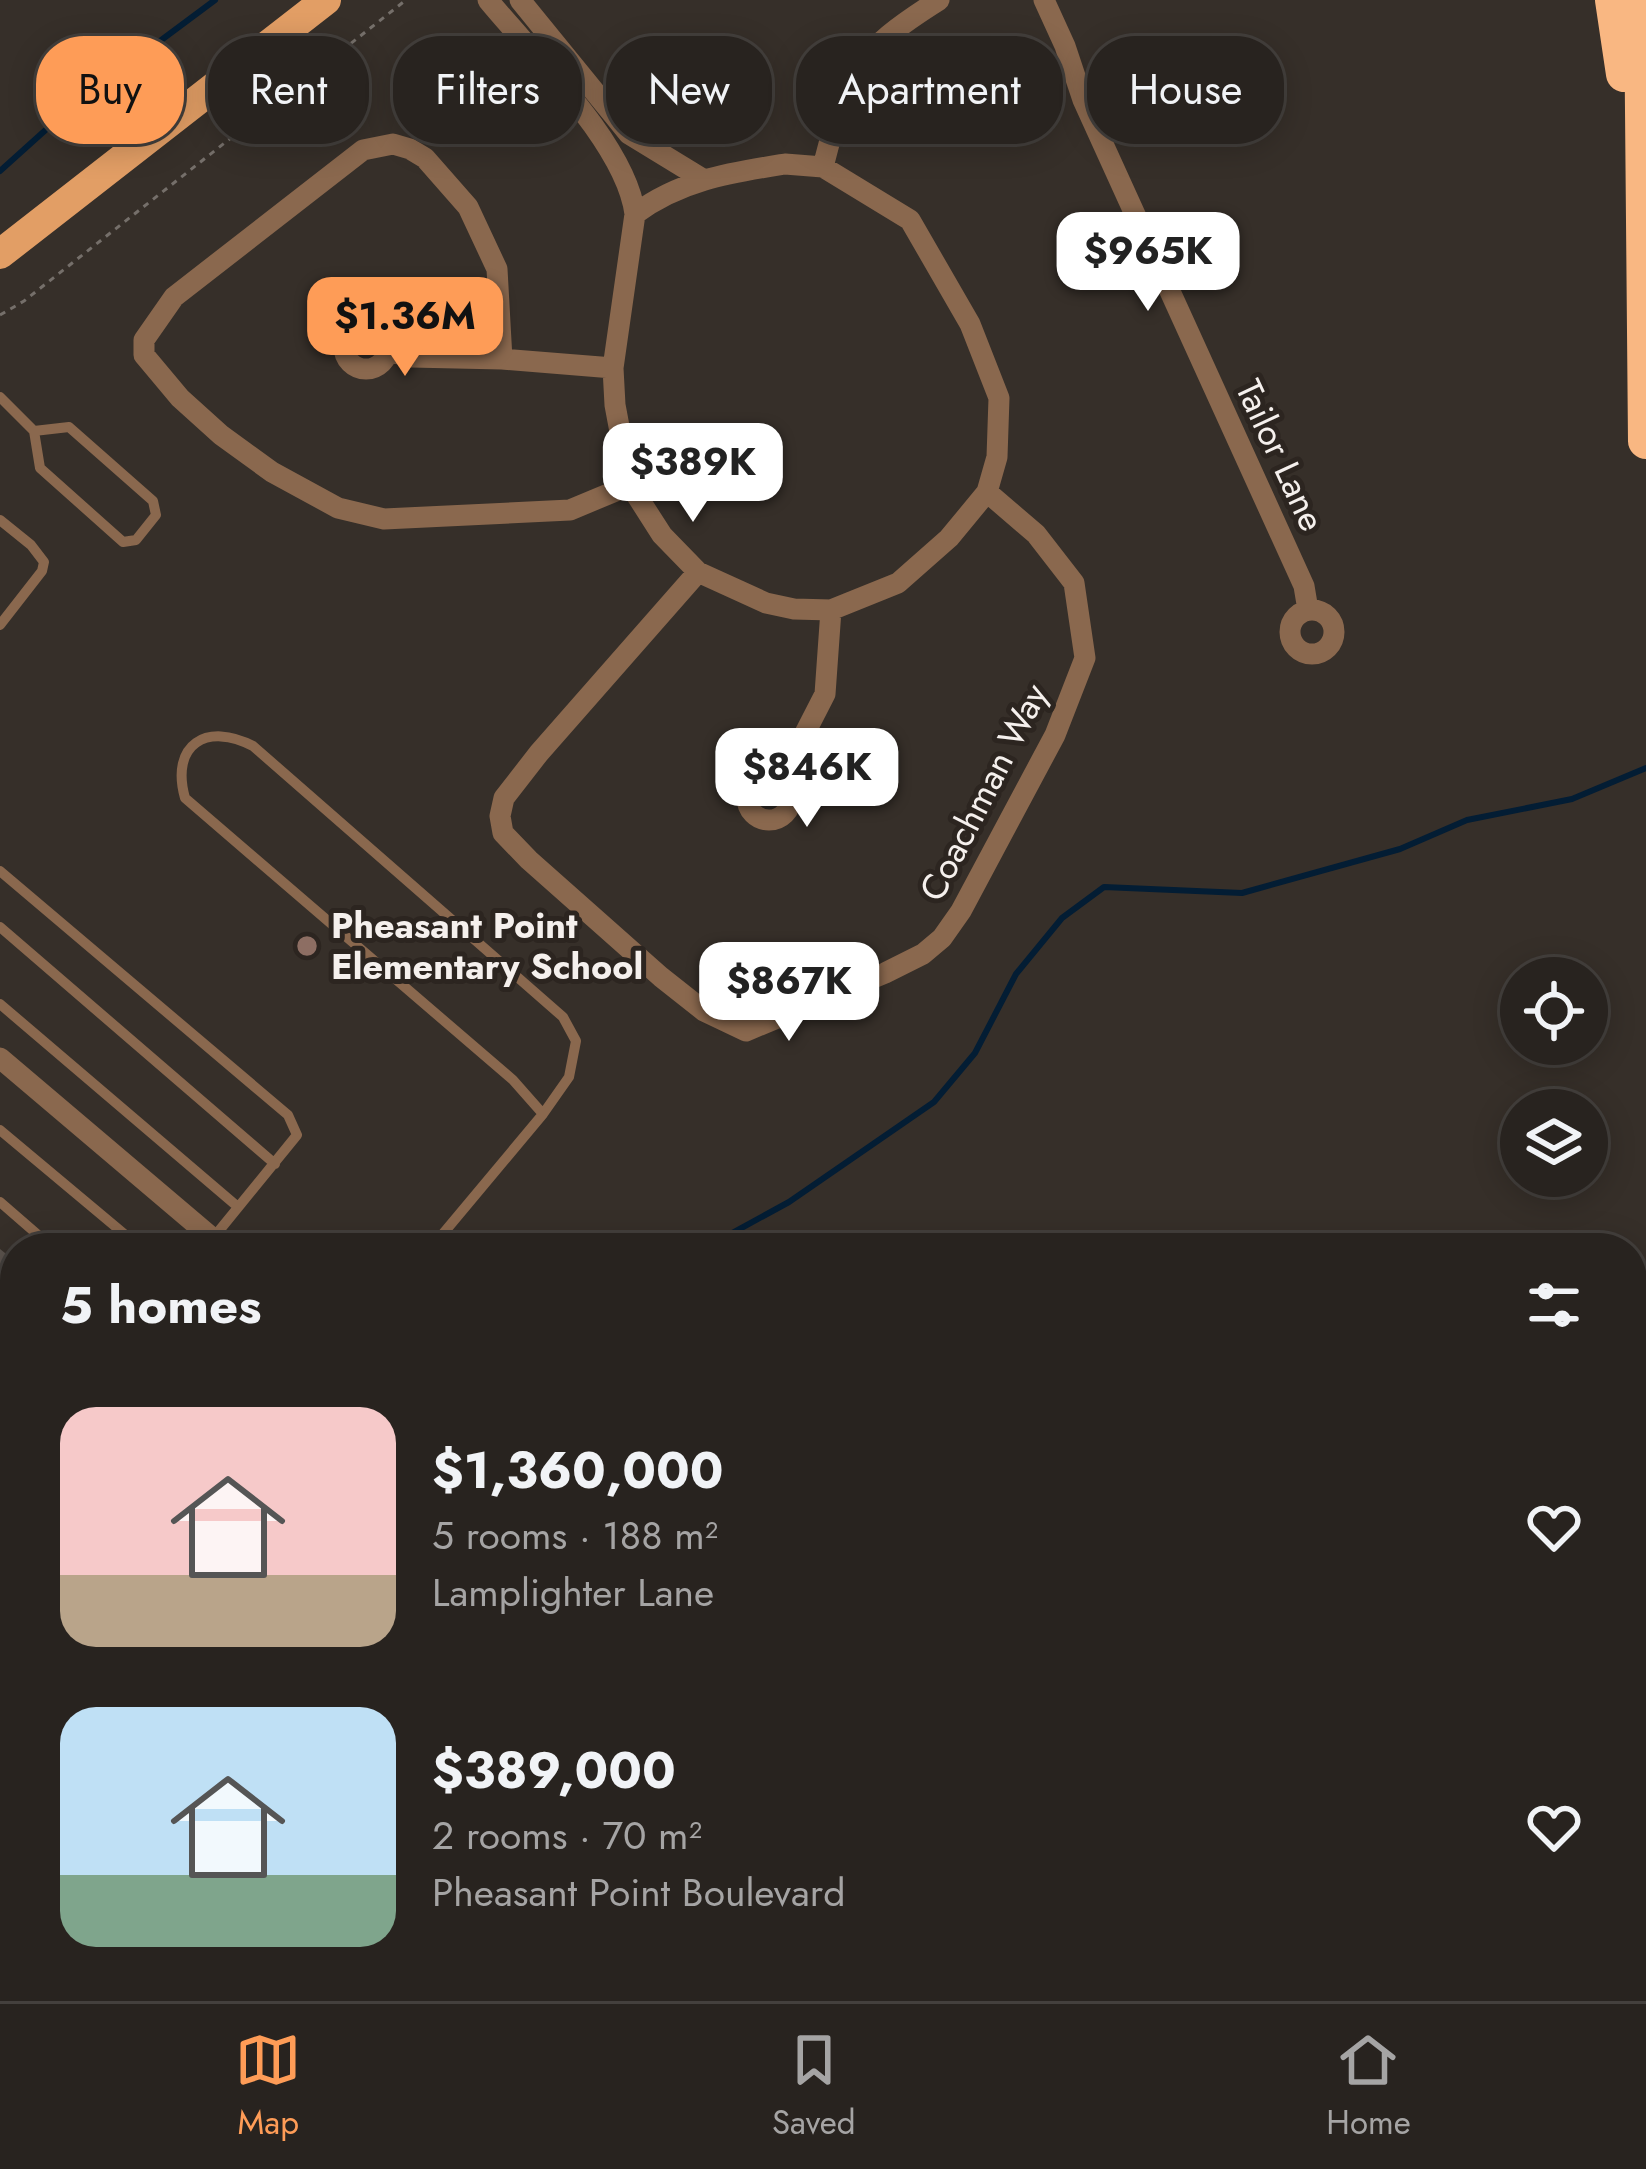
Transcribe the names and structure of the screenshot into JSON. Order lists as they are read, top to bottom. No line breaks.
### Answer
{"streets":{"street":["Tailor Lane","Coachman Way"]},"places":["Pheasant Point Elementary School"],"page":{"chip":["Buy","Rent","Filters","New","Apartment","House"],"price":["$965K","$1.36M","$389K","$846K","$867K"],"heading":"5 homes","list":[{"name":"$1,360,000","note":"5 rooms · 188 m² · Lamplighter Lane"},{"name":"$389,000","note":"2 rooms · 70 m² · Pheasant Point Boulevard"}],"tabs":["Map","Saved","Home"]}}
